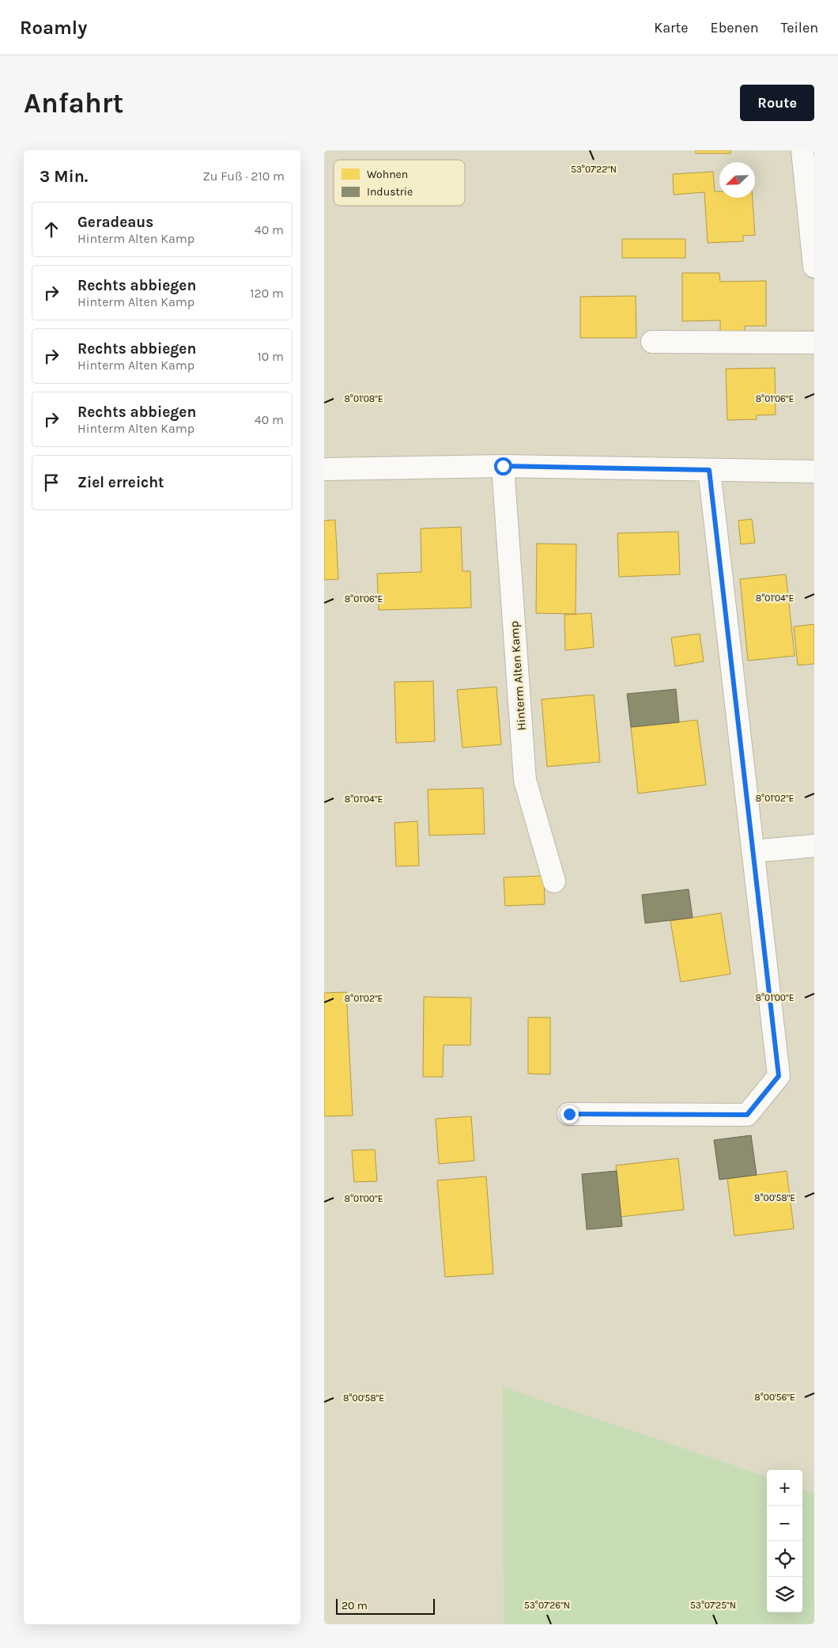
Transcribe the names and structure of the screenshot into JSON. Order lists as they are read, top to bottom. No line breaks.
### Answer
{"streets":{"street":["Hinterm Alten Kamp"]},"legend":["Wohnen","Industrie"],"scale_bar":"20 m","north":"bottom left","page":{"header":"Roamly","nav":["Karte","Ebenen","Teilen"],"buttons":"Route","title":"Anfahrt","heading":["3 Min.","Zu Fuß · 210 m"],"list":[["Geradeaus","Hinterm Alten Kamp","40 m"],["Rechts abbiegen","Hinterm Alten Kamp","120 m"],["Rechts abbiegen","Hinterm Alten Kamp","10 m"],["Rechts abbiegen","Hinterm Alten Kamp","40 m"],"Ziel erreicht"],"map_buttons":["+","−"],"scale":"20 m"},"coordinates":["53°07'22\"N","8°01'06\"E","8°01'08\"E","8°01'04\"E","8°01'02\"E","8°01'00\"E","8°00'58\"E","8°00'56\"E","53°07'26\"N","53°07'25\"N"]}
